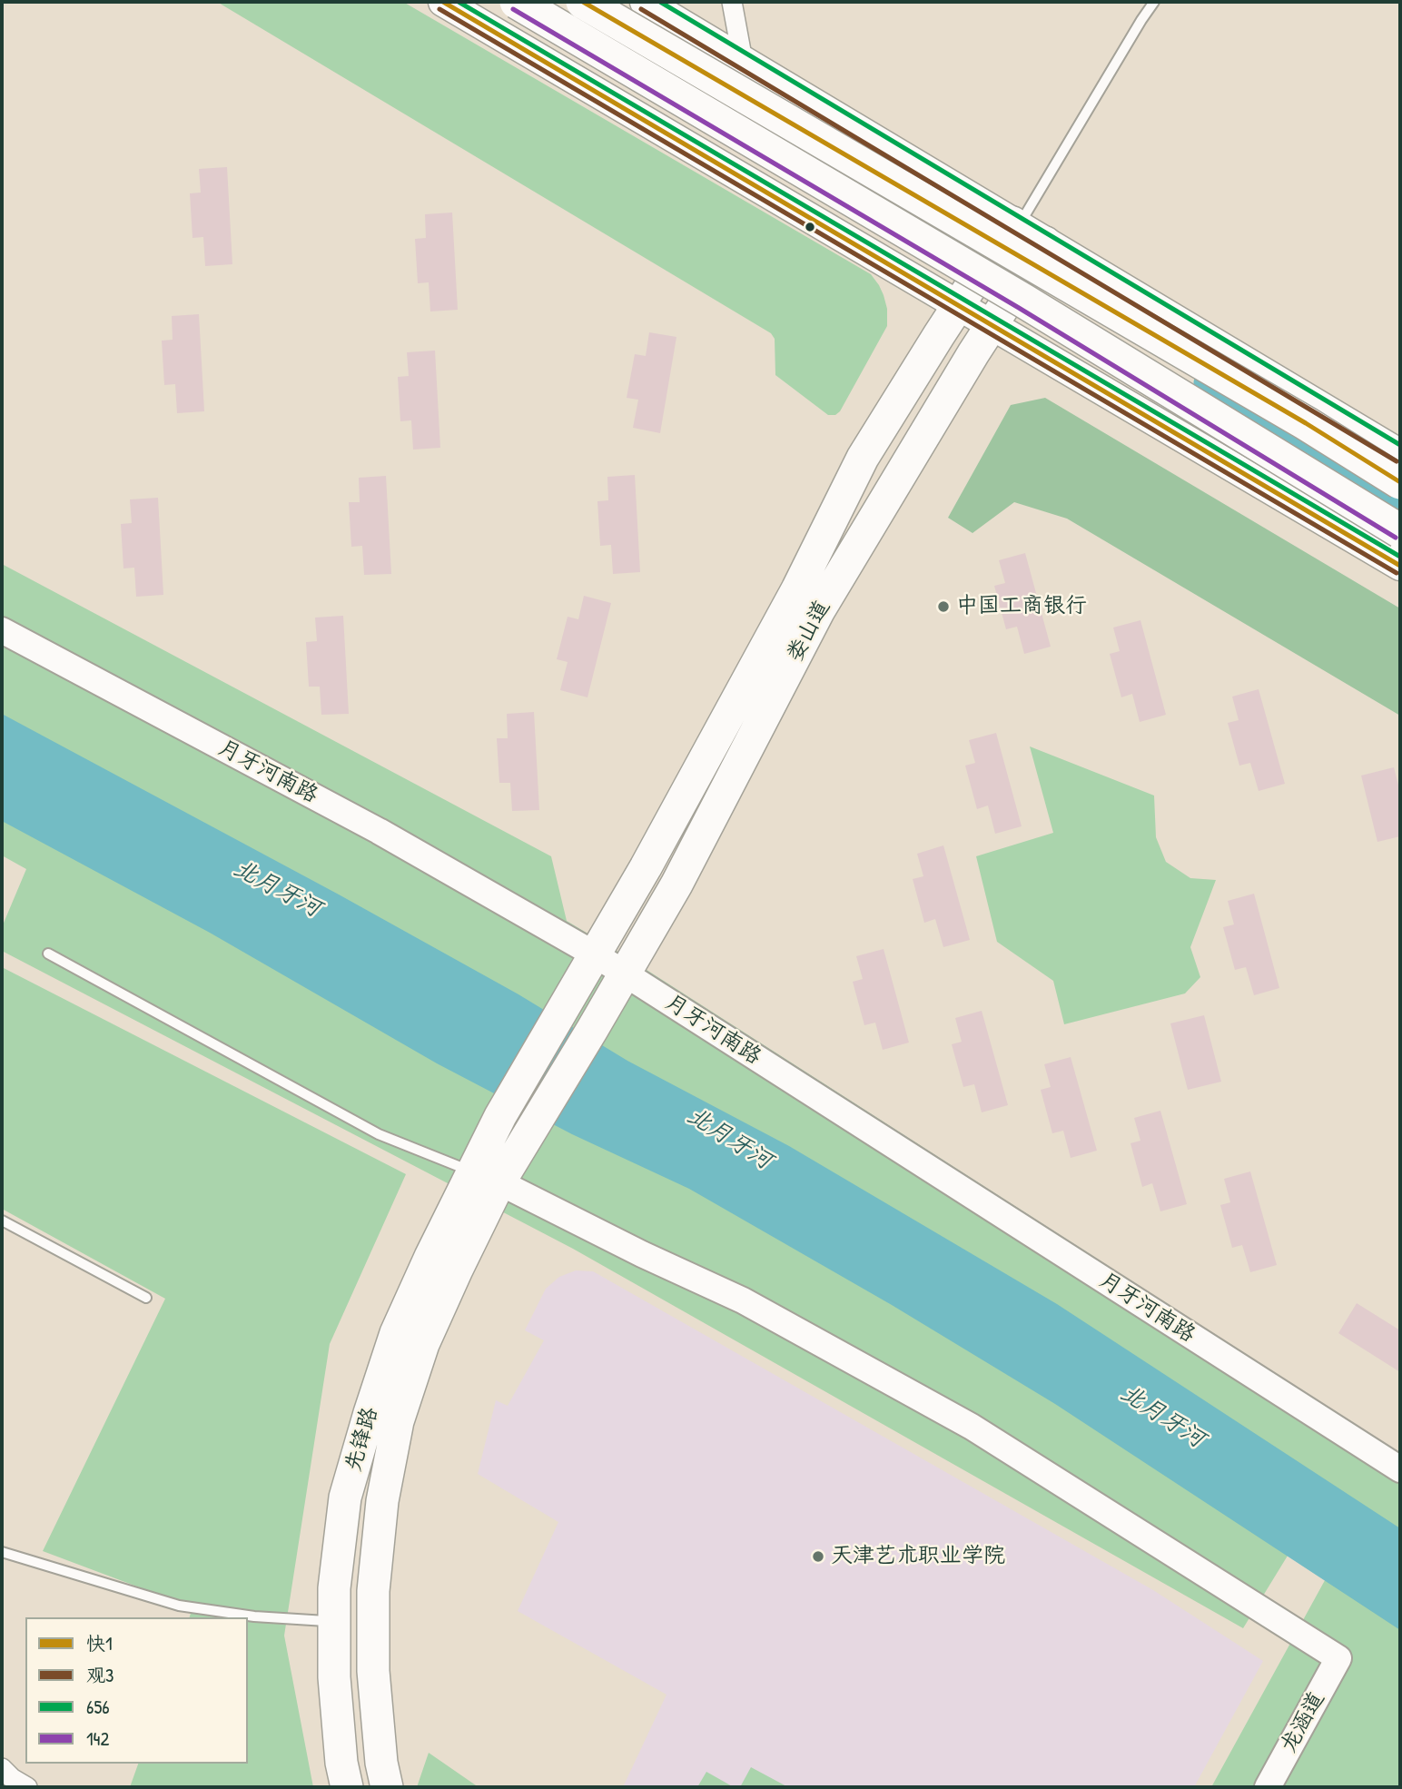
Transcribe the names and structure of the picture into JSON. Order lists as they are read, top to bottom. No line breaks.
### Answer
{"streets":{"main road":["娄山道","先锋路"],"street":["月牙河南路","龙涵道"]},"crossings":[["娄山道","月牙河南路"],["娄山道","先锋路"],["先锋路","龙涵道"]],"water":["北月牙河"],"places":["中国工商银行","天津艺术职业学院"],"lines":["transit line 快1","transit line 656","transit line 观3","transit line 142"],"legend":["快1","观3","656","142"]}
